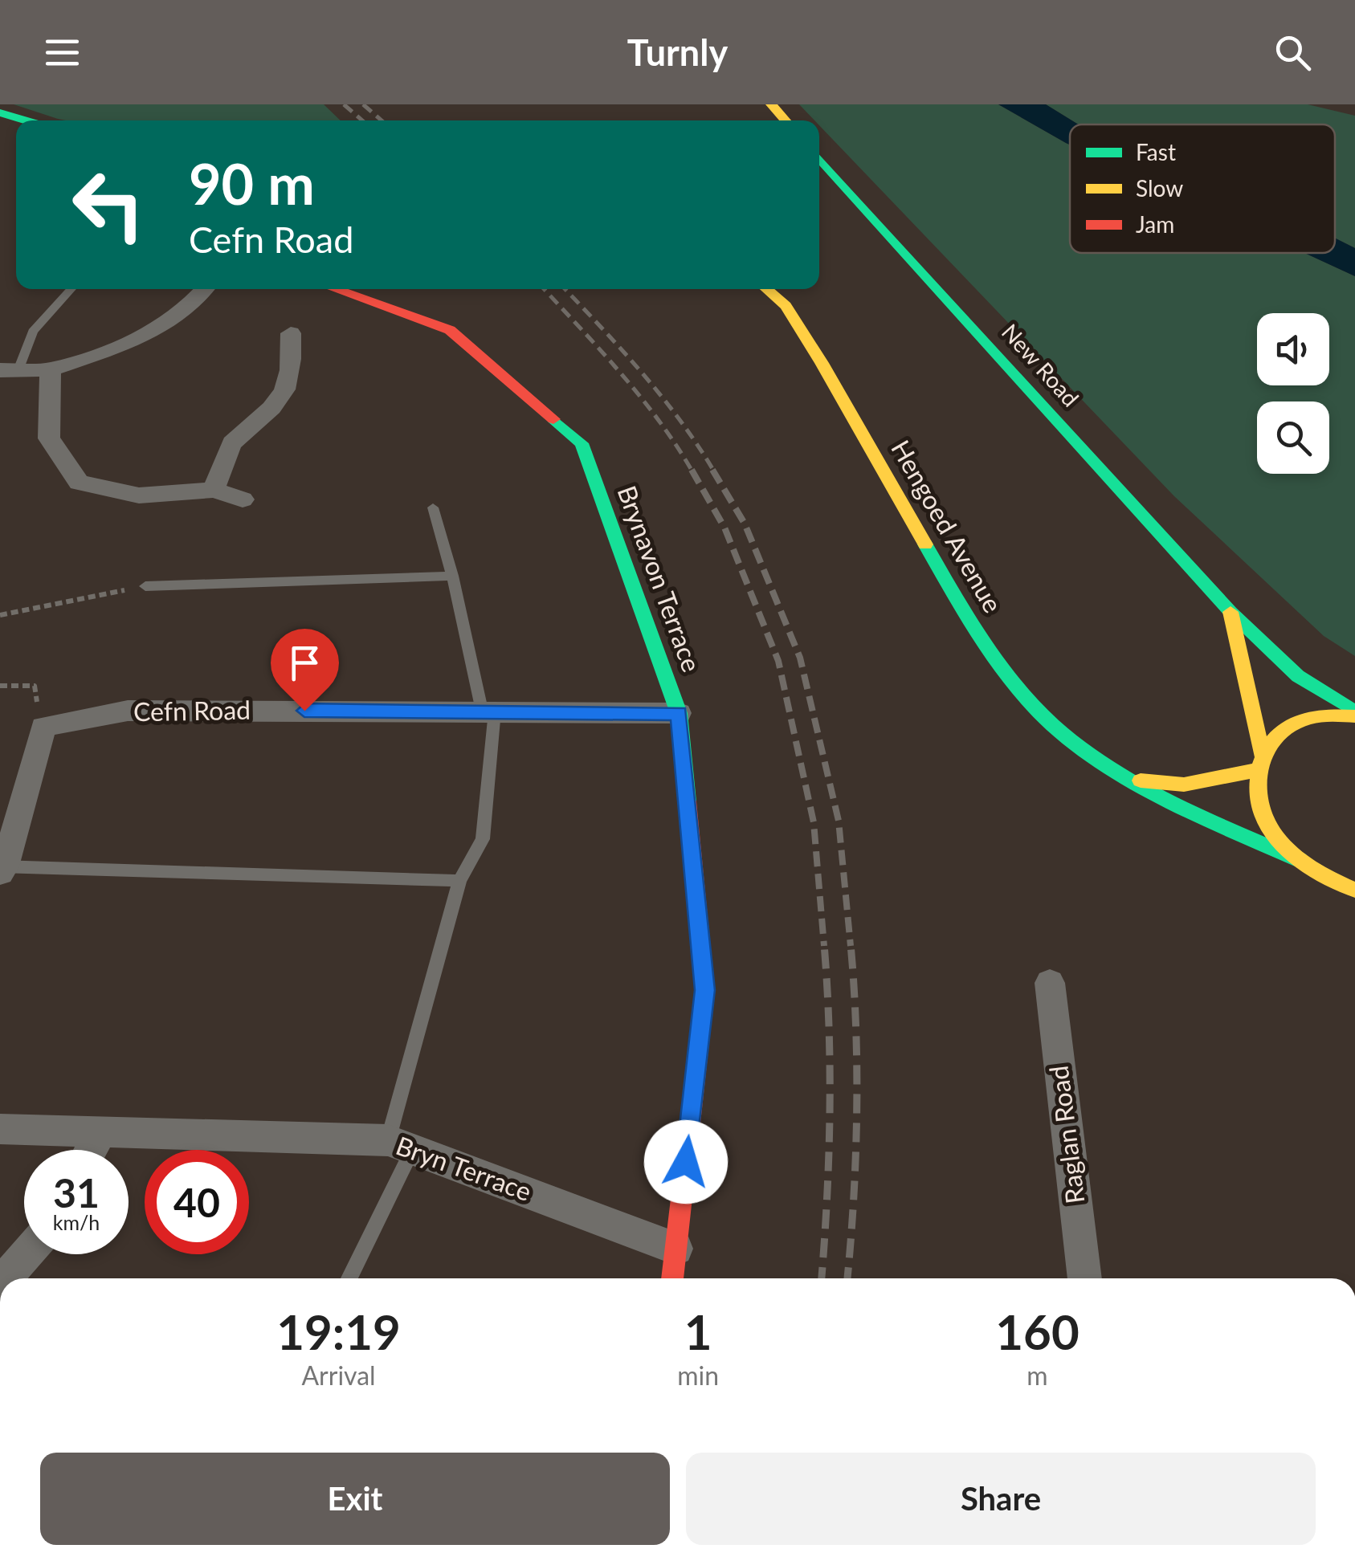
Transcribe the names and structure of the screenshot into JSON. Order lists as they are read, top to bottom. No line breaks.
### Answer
{"streets":{"street":["New Road","Hengoed Avenue","Brynavon Terrace","Cefn Road","Raglan Road","Bryn Terrace"]},"crossings":[["New Road","Hengoed Avenue"],["Brynavon Terrace","Cefn Road"],["Brynavon Terrace","Bryn Terrace"]],"legend":["Fast","Slow","Jam"],"page":{"header":"Turnly","turn":["90 m","Cefn Road"],"speed":"31 km/h","limit":"40","eta":["19:19","Arrival","1","min","160","m"],"buttons":["Exit","Share"]}}
